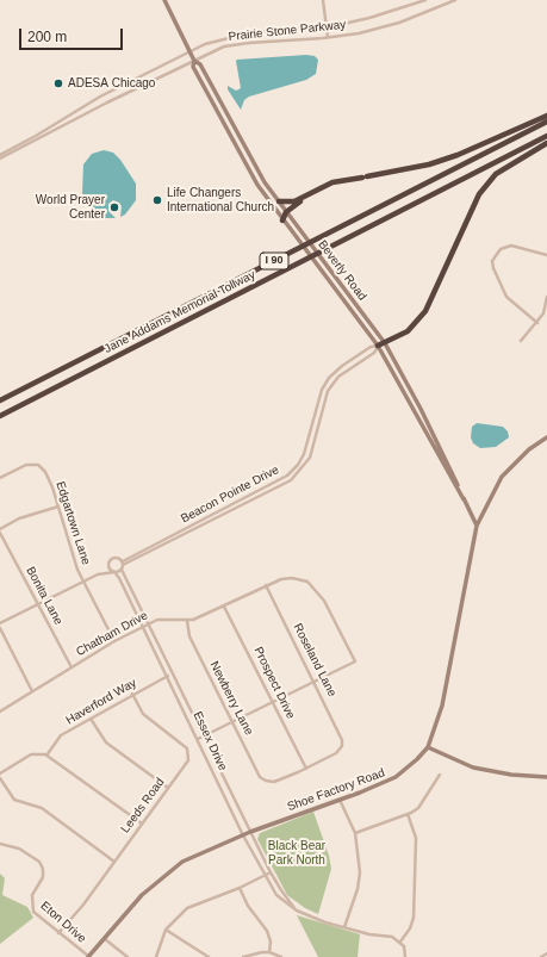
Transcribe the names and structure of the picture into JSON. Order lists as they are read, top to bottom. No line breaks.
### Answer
{"streets":{"highway":["I 90","Jane Addams Memorial Tollway"],"street":["Prairie Stone Parkway","Beverly Road","Beacon Pointe Drive","Edgartown Lane","Bonita Lane","Chatham Drive","Roseland Lane","Prospect Drive","Newberry Lane","Haverford Way","Essex Drive","Shoe Factory Road","Leeds Road","Eton Drive"]},"crossings":[["Prairie Stone Parkway","Beverly Road"],["Beverly Road","Beacon Pointe Drive"],["Beverly Road","Shoe Factory Road"],["Beacon Pointe Drive","Essex Drive"],["Edgartown Lane","Chatham Drive"],["Bonita Lane","Chatham Drive"],["Chatham Drive","Roseland Lane"],["Chatham Drive","Prospect Drive"],["Chatham Drive","Newberry Lane"],["Chatham Drive","Essex Drive"],["Roseland Lane","Prospect Drive"],["Roseland Lane","Newberry Lane"],["Prospect Drive","Newberry Lane"],["Haverford Way","Essex Drive"],["Haverford Way","Leeds Road"],["Essex Drive","Shoe Factory Road"],["Shoe Factory Road","Eton Drive"],["Leeds Road","Eton Drive"]],"parks":["Black Bear Park North"],"places":["ADESA Chicago","Life Changers International Church","World Prayer Center"],"scale_bar":"200 m"}
